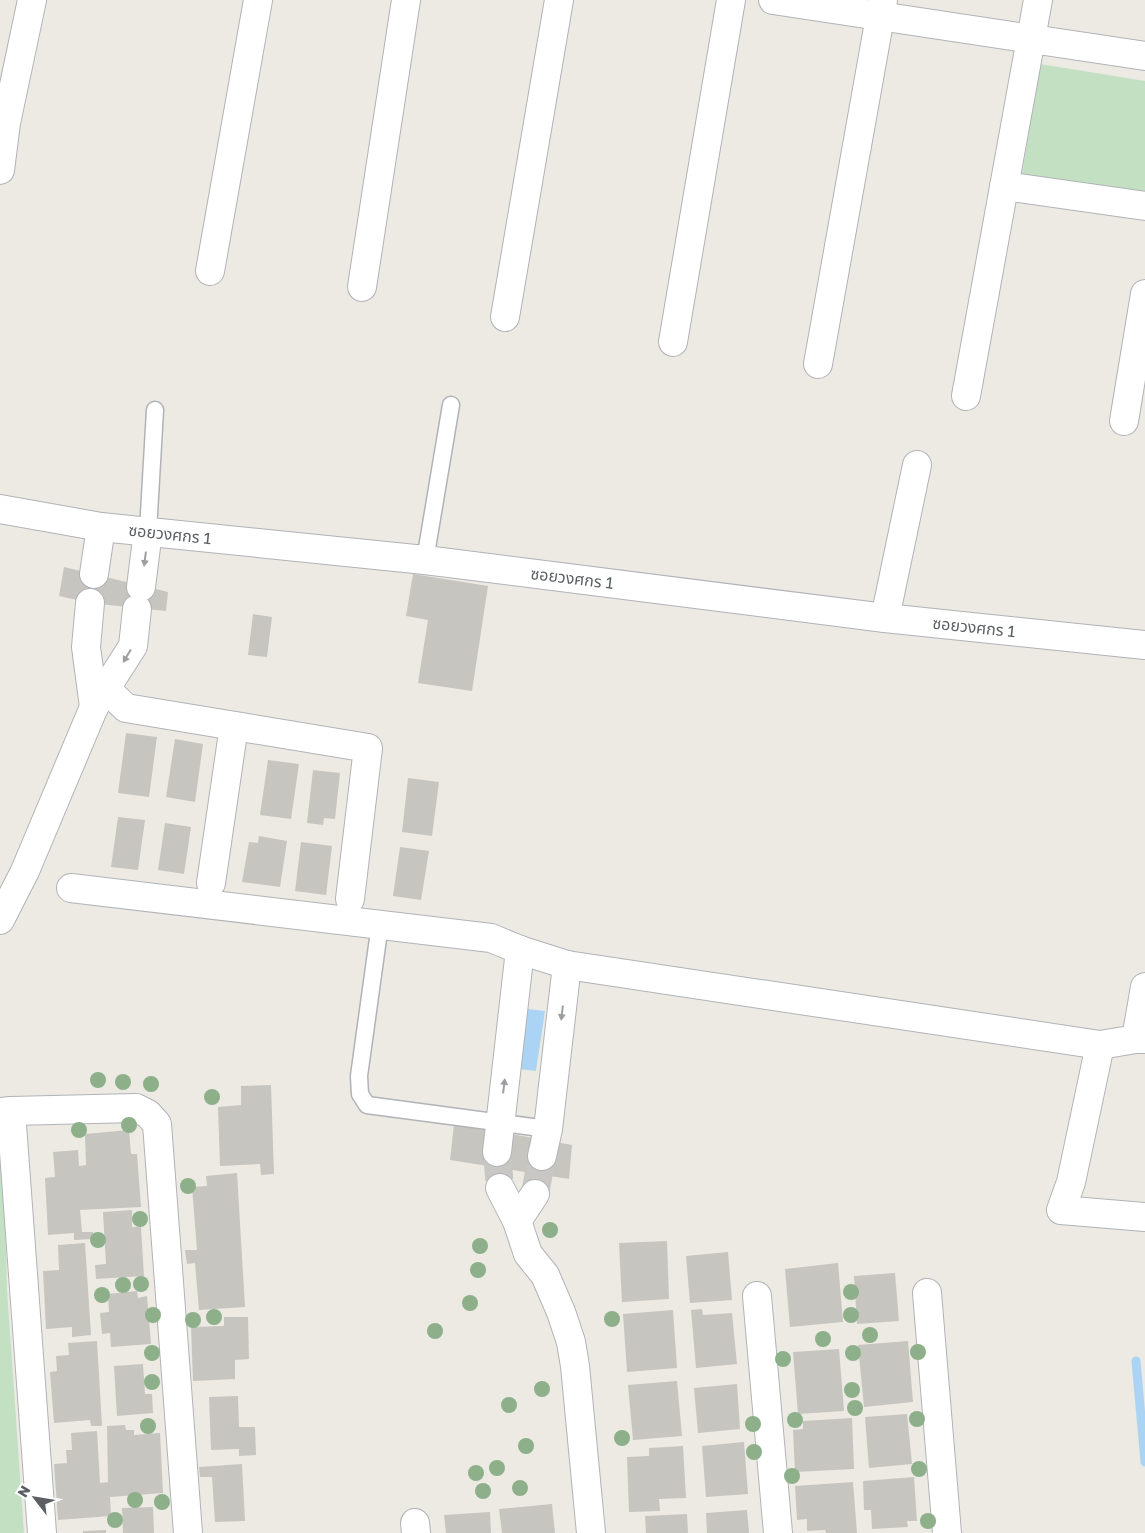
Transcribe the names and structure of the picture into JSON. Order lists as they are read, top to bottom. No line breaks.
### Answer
{"streets":{"street":["ซอยวงศกร 1"]},"north":"top left"}
